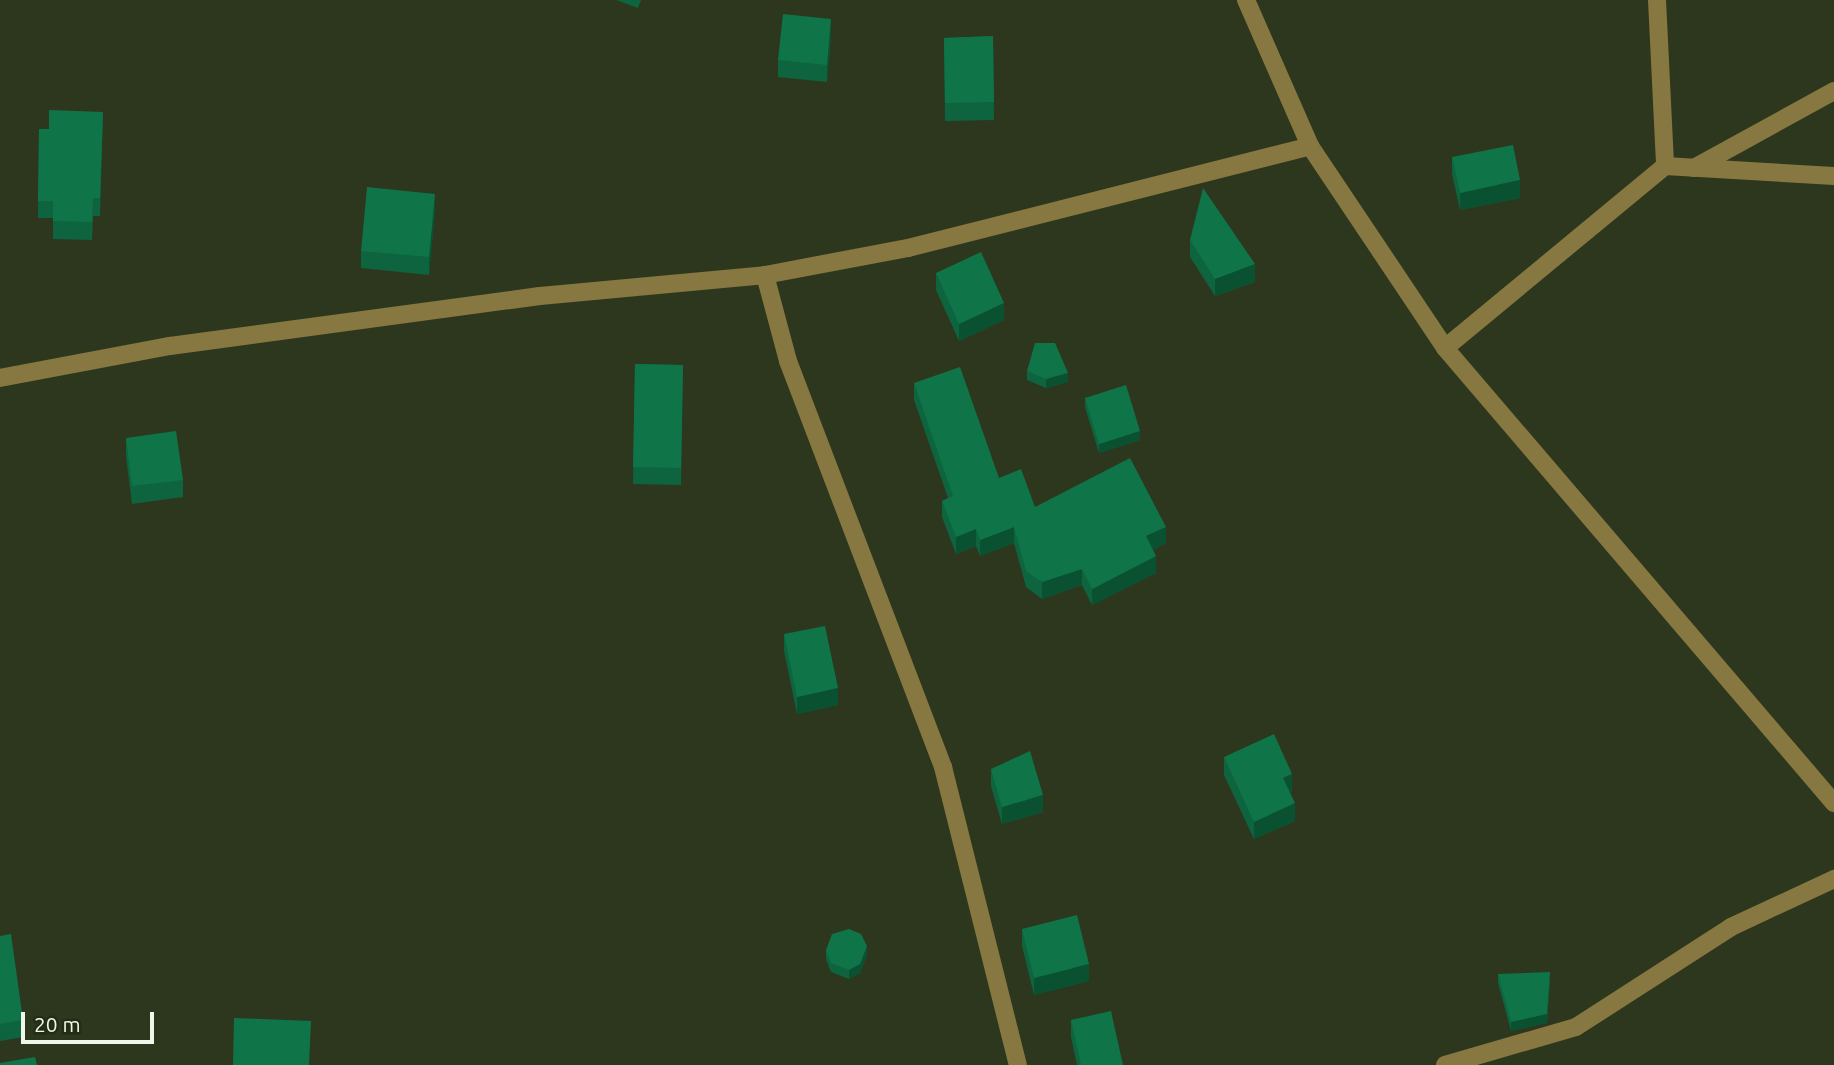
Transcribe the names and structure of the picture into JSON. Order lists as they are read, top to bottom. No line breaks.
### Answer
{"scale_bar":"20 m"}
